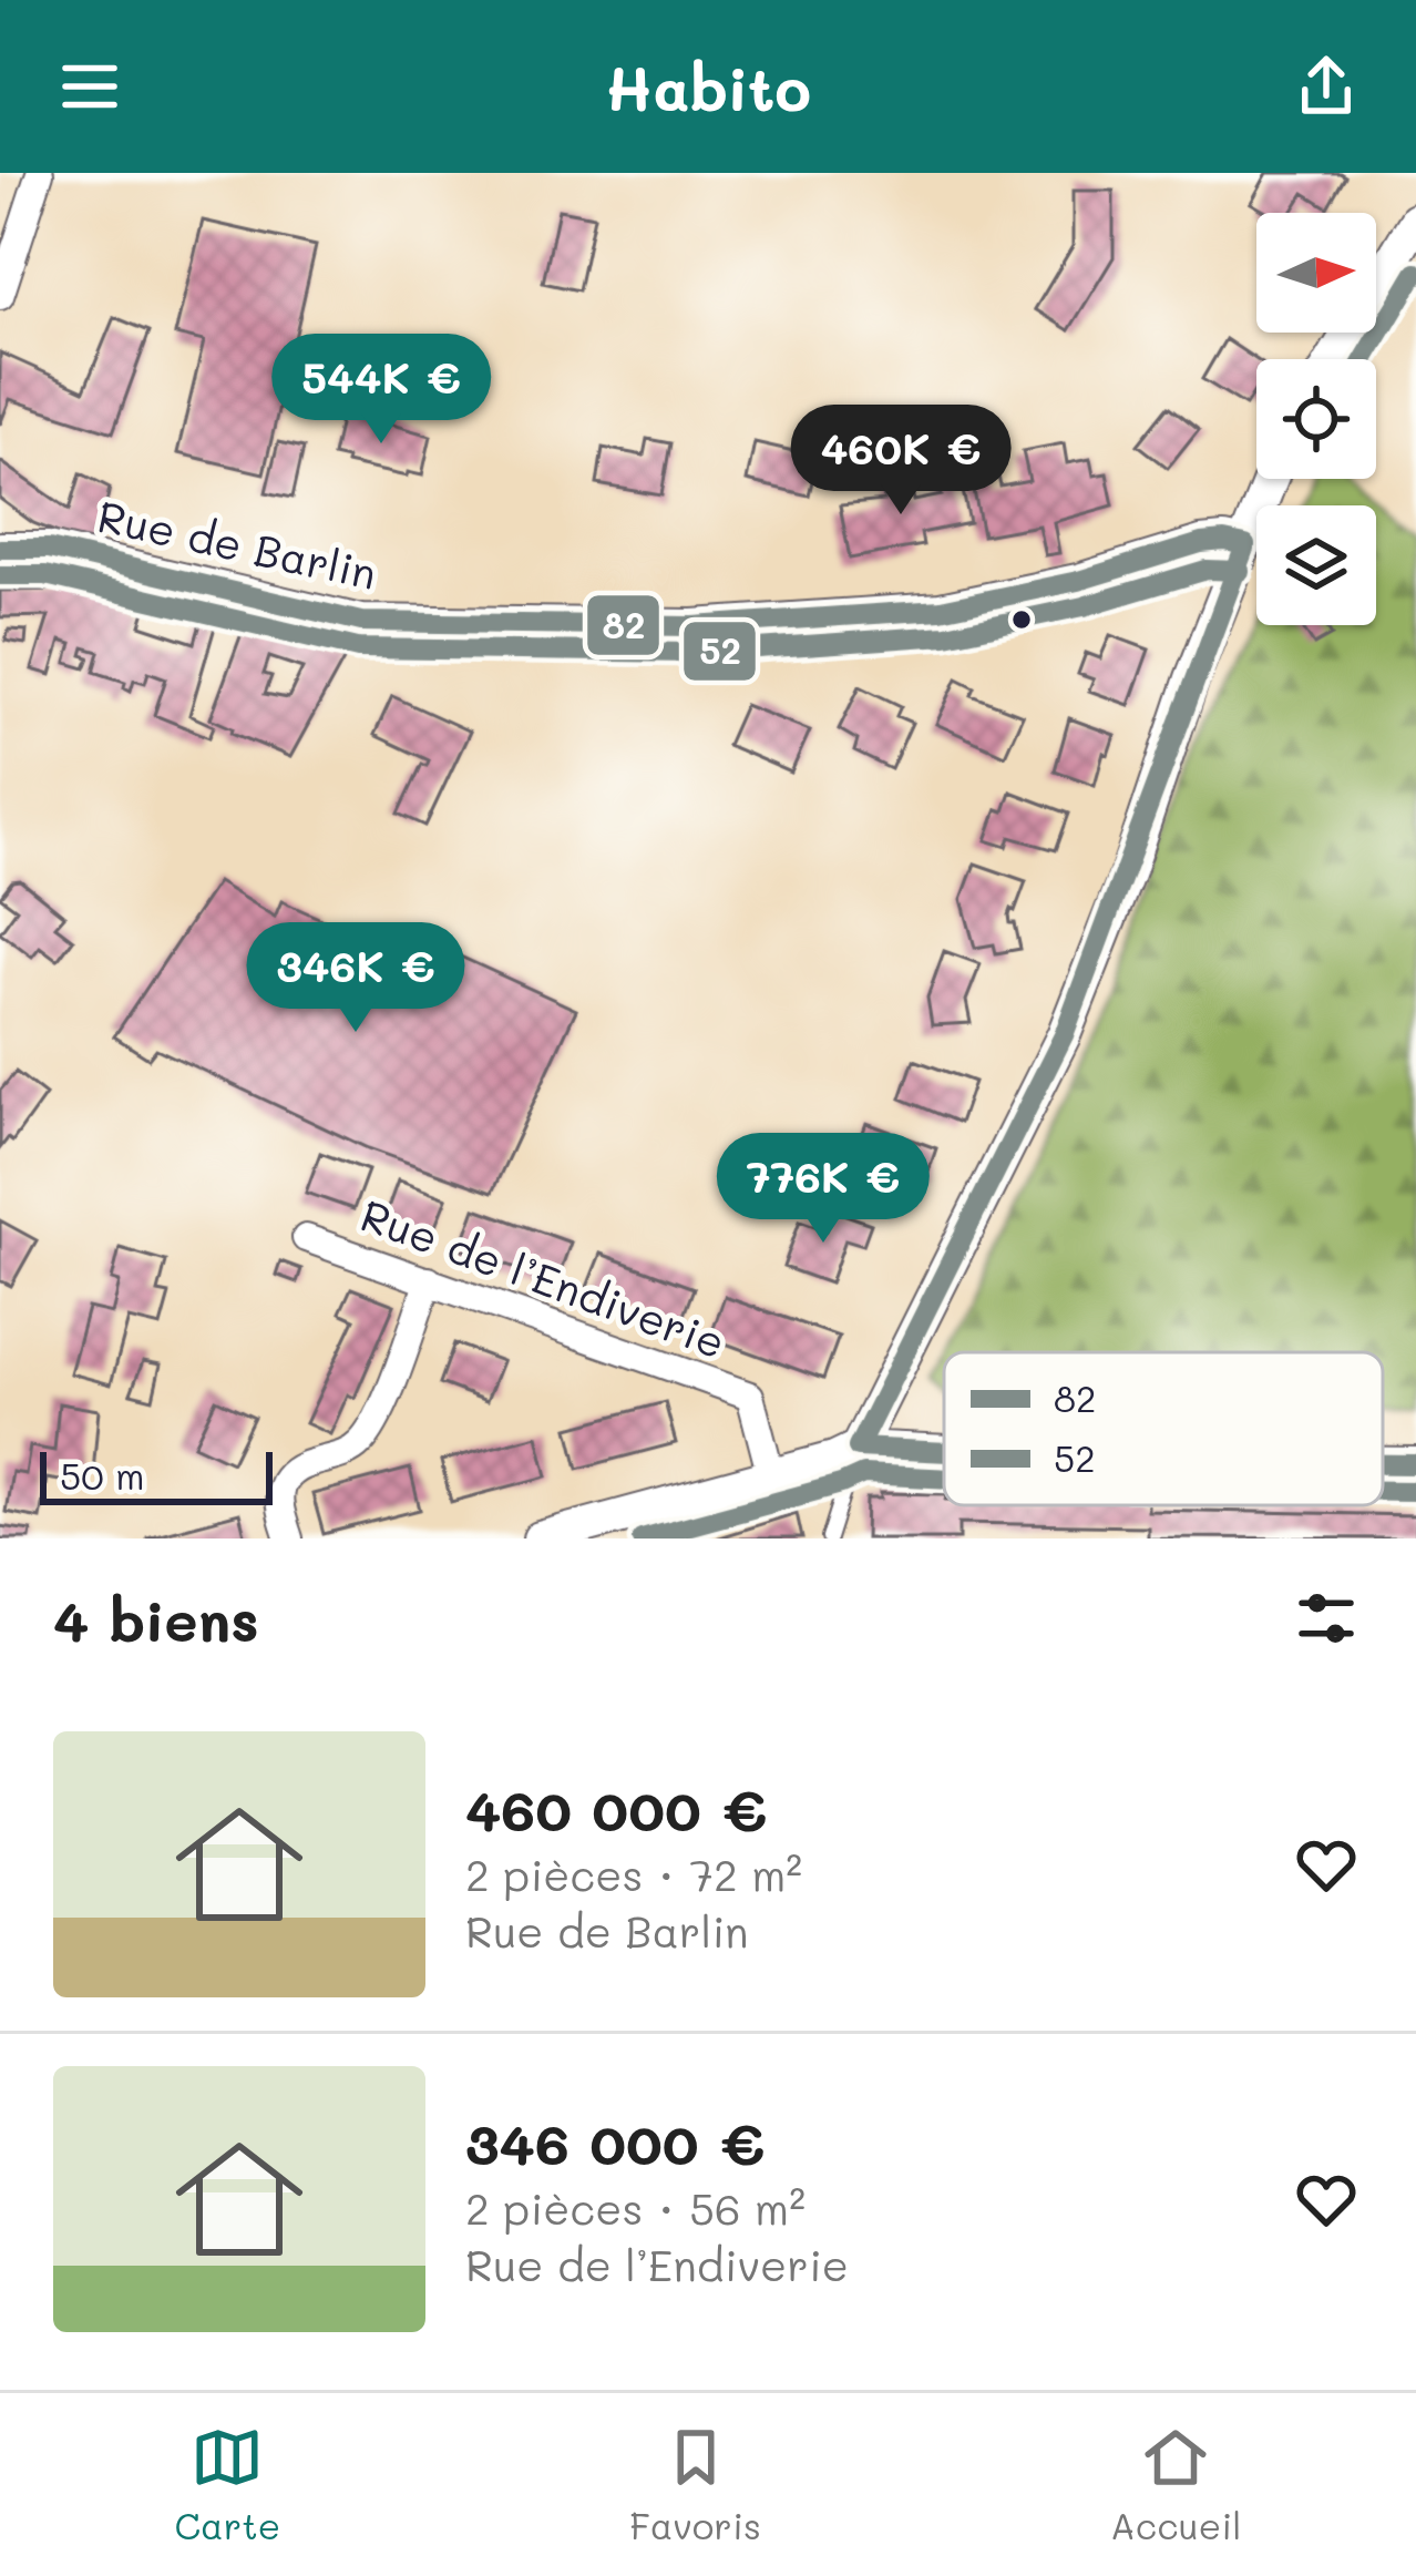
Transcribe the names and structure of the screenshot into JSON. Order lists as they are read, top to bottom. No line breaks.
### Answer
{"streets":{"street":["Rue de Barlin","Rue de l’Endiverie"]},"lines":["transit line 52","transit line 82"],"legend":["82","52"],"scale_bar":"50 m","north":"right","page":{"header":"Habito","price":["544K €","460K €","346K €","776K €"],"scale":"50 m","heading":"4 biens","list":[{"name":"460 000 €","note":"2 pièces · 72 m² · Rue de Barlin"},{"name":"346 000 €","note":"2 pièces · 56 m² · Rue de l’Endiverie"}],"tabs":["Carte","Favoris","Accueil"]}}
